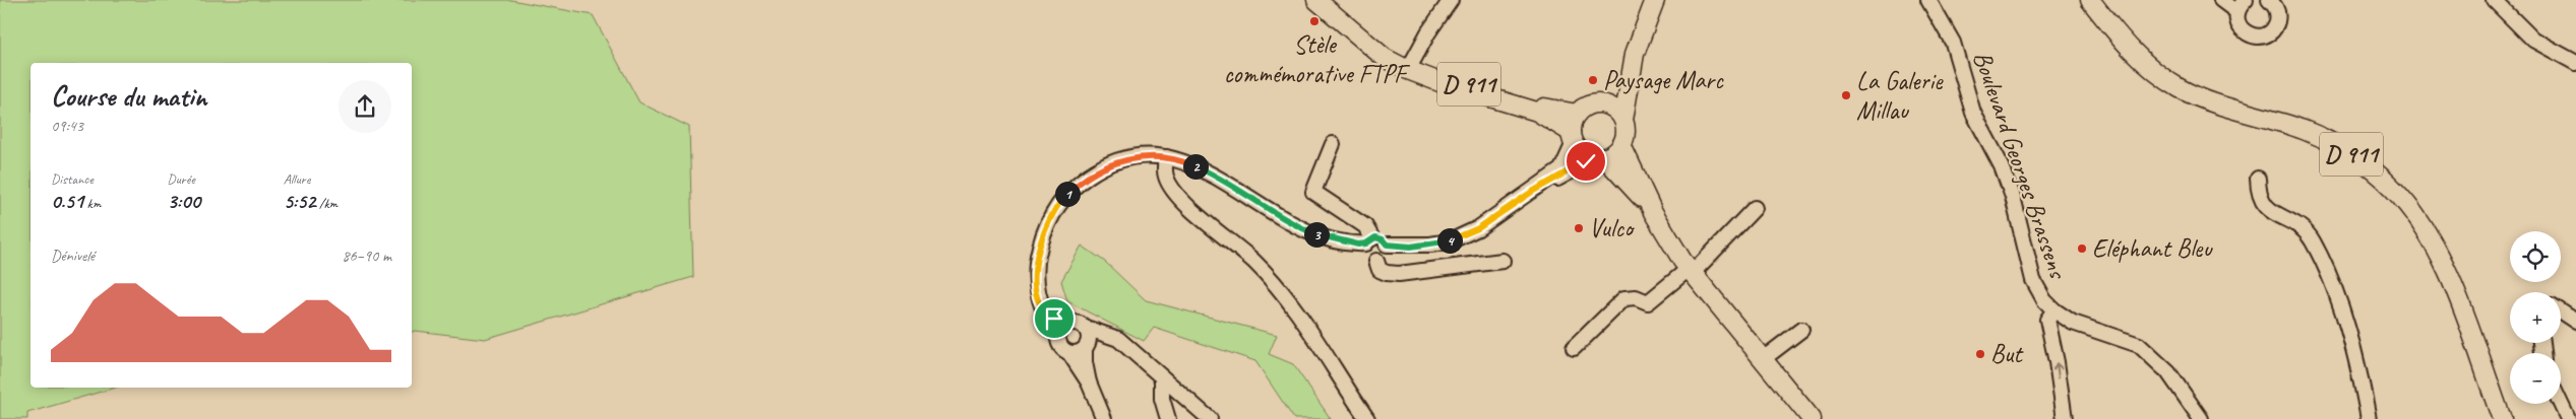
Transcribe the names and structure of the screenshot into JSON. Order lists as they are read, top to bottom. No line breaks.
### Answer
{"streets":{"main road":["D 911"],"street":["Boulevard Georges Brassens"]},"places":["Stèle commémorative FTPF","Paysage Marc","La Galerie Millau","Vulco","Eléphant Bleu","But"],"page":{"heading":["Course du matin","09:43"],"stats":[["Distance","0.51 km"],["Durée","3:00"],["Allure","5:52 /km"]],"pins":["2","1","3","4"],"map_buttons":["+","−"],"chart":["Dénivelé","86–90 m"]}}
